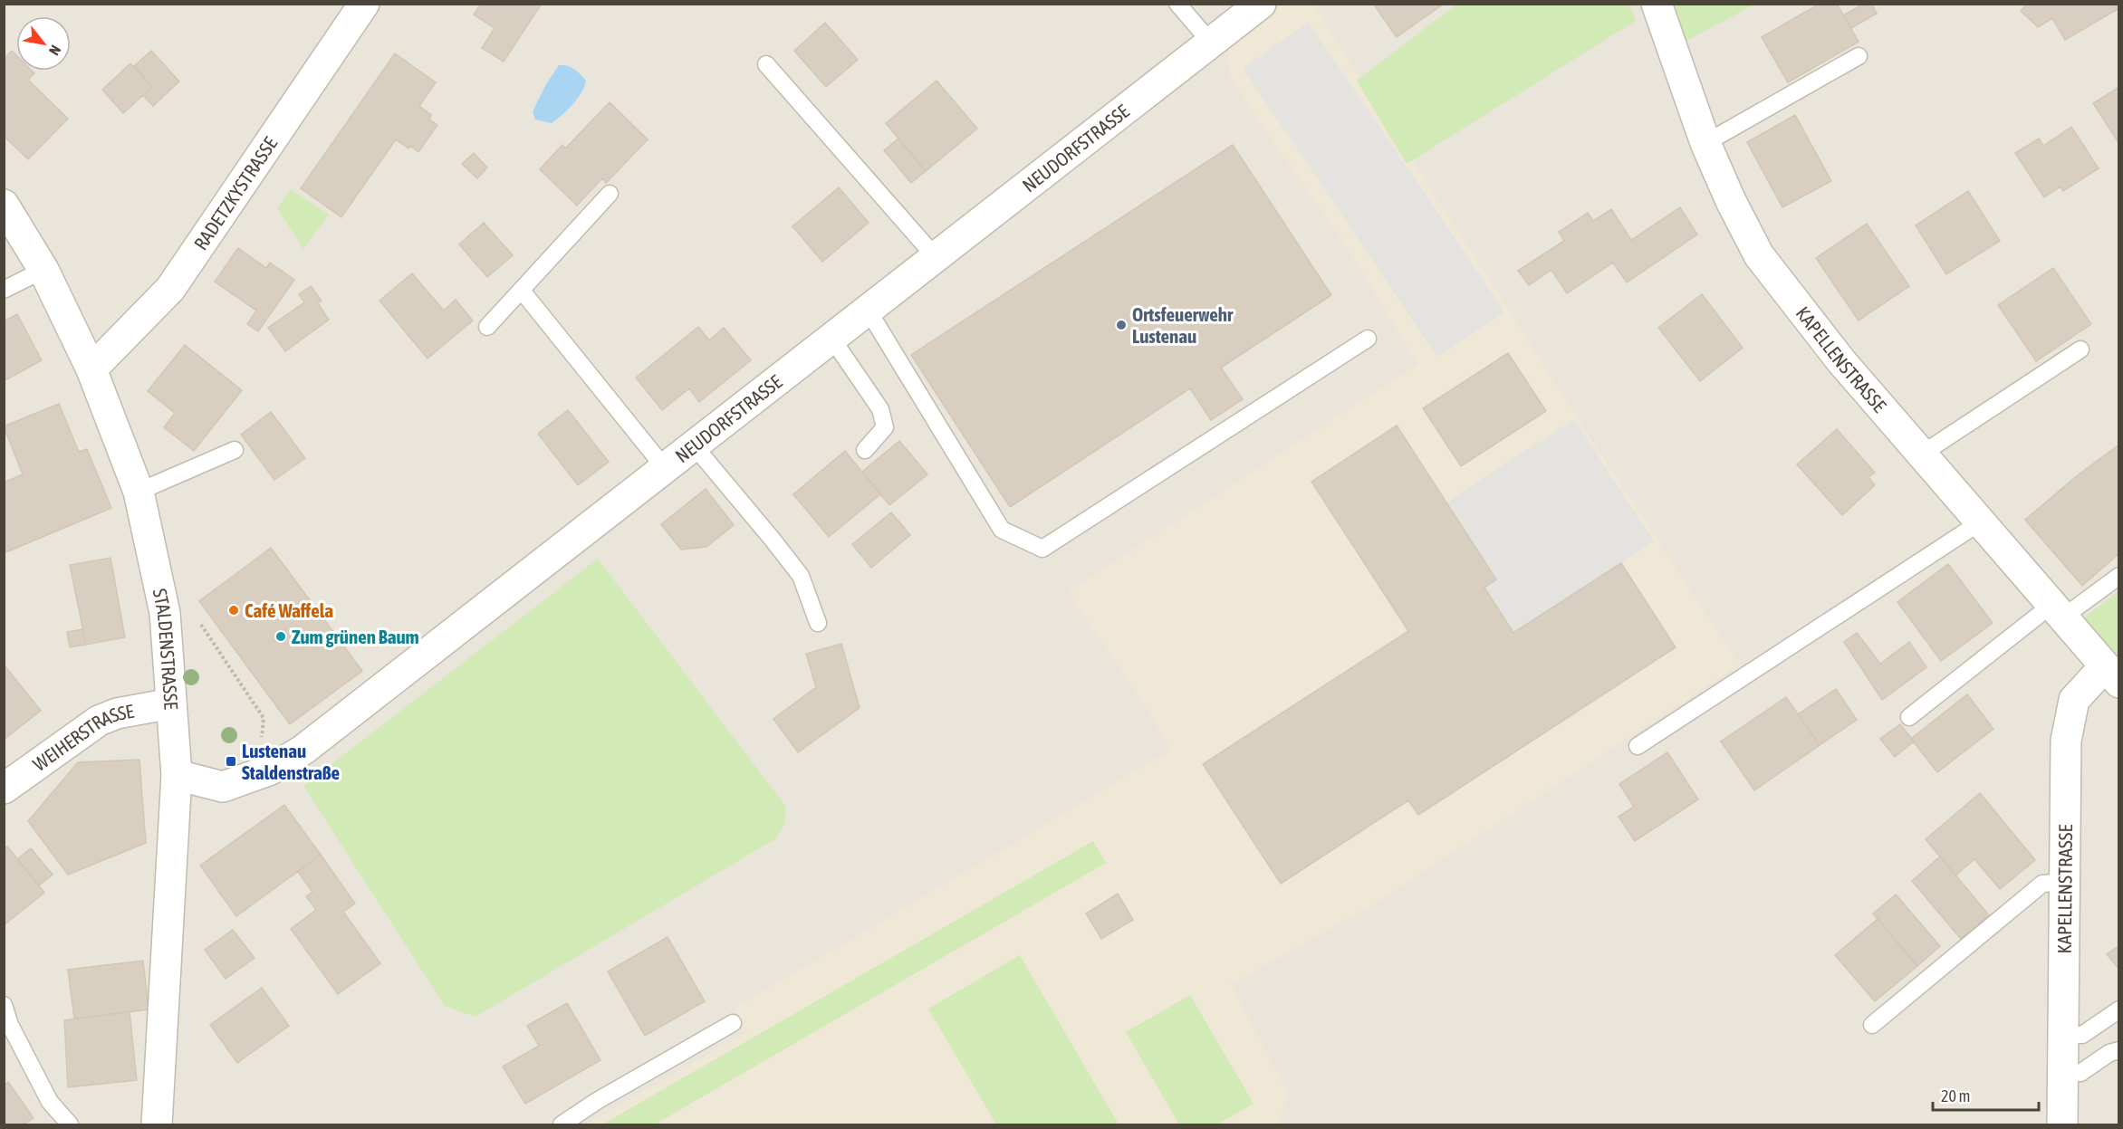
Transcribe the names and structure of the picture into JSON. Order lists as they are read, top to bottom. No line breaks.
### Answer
{"streets":{"street":["NEUDORFSTRASSE","RADETZKYSTRASSE","KAPELLENSTRASSE","STALDENSTRASSE","WEIHERSTRASSE"]},"crossings":[["NEUDORFSTRASSE","STALDENSTRASSE"],["RADETZKYSTRASSE","STALDENSTRASSE"],["STALDENSTRASSE","WEIHERSTRASSE"]],"places":{"other":["Ortsfeuerwehr Lustenau","Café Waffela","Zum grünen Baum"],"transit":["Lustenau Staldenstraße"]},"scale_bar":"20 m","north":"bottom right"}
